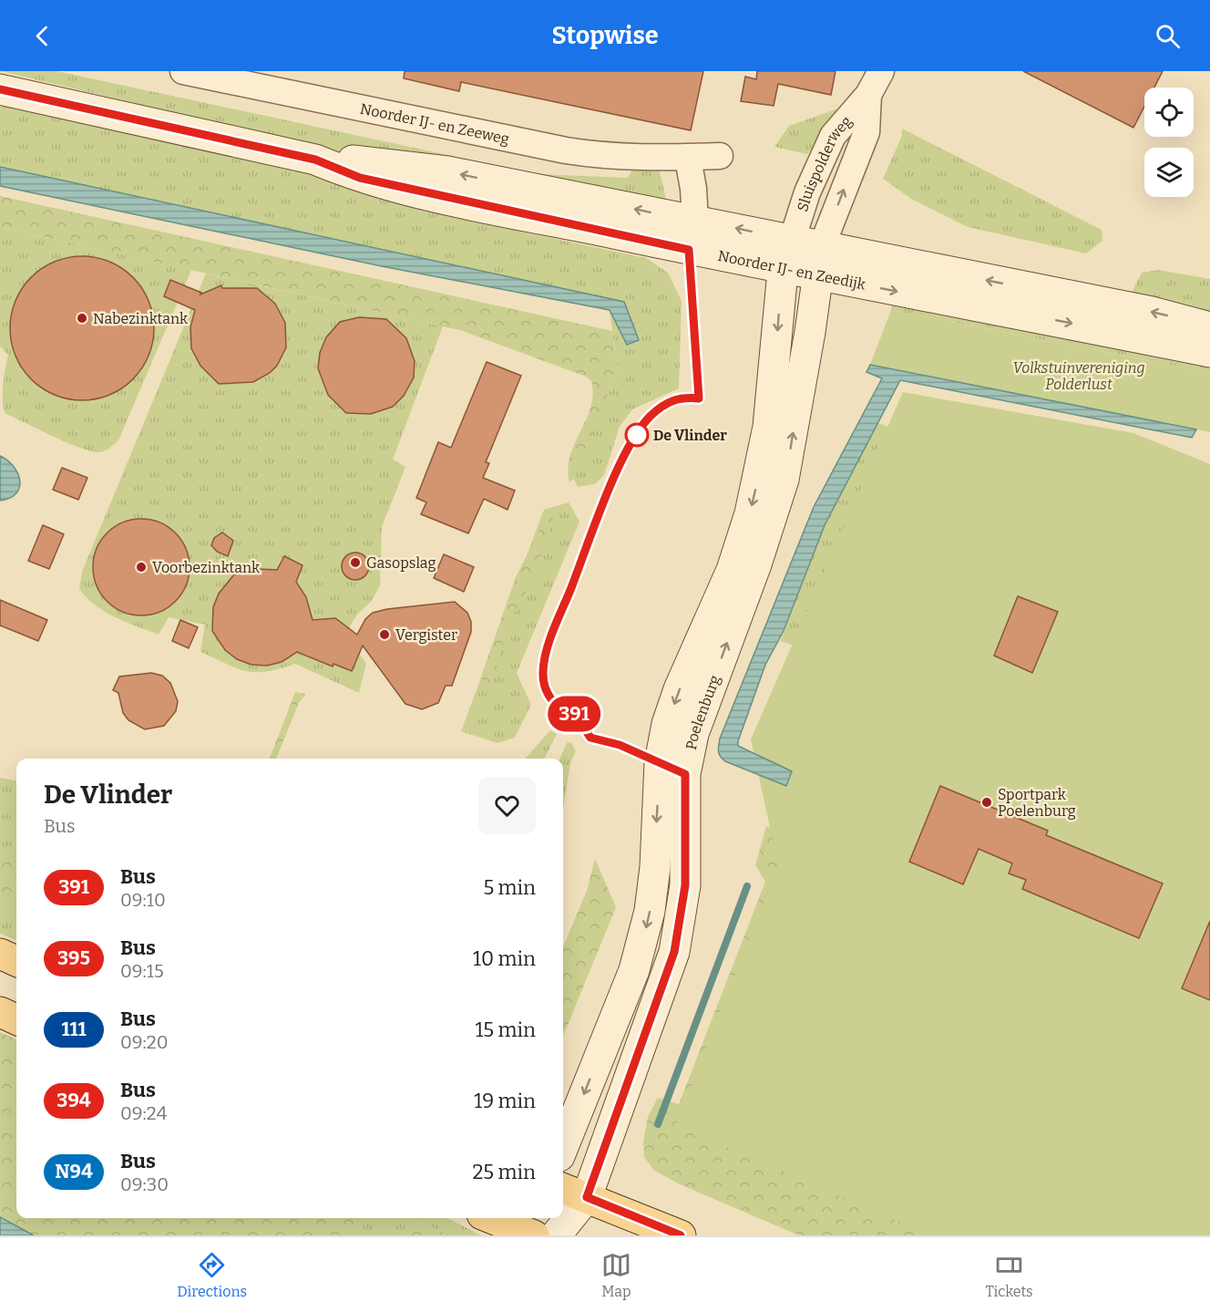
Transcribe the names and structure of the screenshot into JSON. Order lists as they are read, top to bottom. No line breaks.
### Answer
{"streets":{"street":["Noorder IJ- en Zeeweg","Sluispolderweg","Noorder IJ- en Zeedijk","Poelenburg"]},"crossings":[["Sluispolderweg","Noorder IJ- en Zeedijk"],["Sluispolderweg","Poelenburg"],["Noorder IJ- en Zeedijk","Poelenburg"]],"parks":["Volkstuinvereniging Polderlust"],"places":["Nabezinktank","De Vlinder","Gasopslag","Voorbezinktank","Vergister","Sportpark Poelenburg"],"lines":["bus line 391"],"page":{"header":"Stopwise","on_map":"391","heading":["De Vlinder","Bus"],"list":[{"mark":"391","name":"Bus","note":"09:10","value":"5 min"},{"mark":"395","name":"Bus","note":"09:15","value":"10 min"},{"mark":"111","name":"Bus","note":"09:20","value":"15 min"},{"mark":"394","name":"Bus","note":"09:24","value":"19 min"},{"mark":"N94","name":"Bus","note":"09:30","value":"25 min"}],"tabs":["Directions","Map","Tickets"]}}
